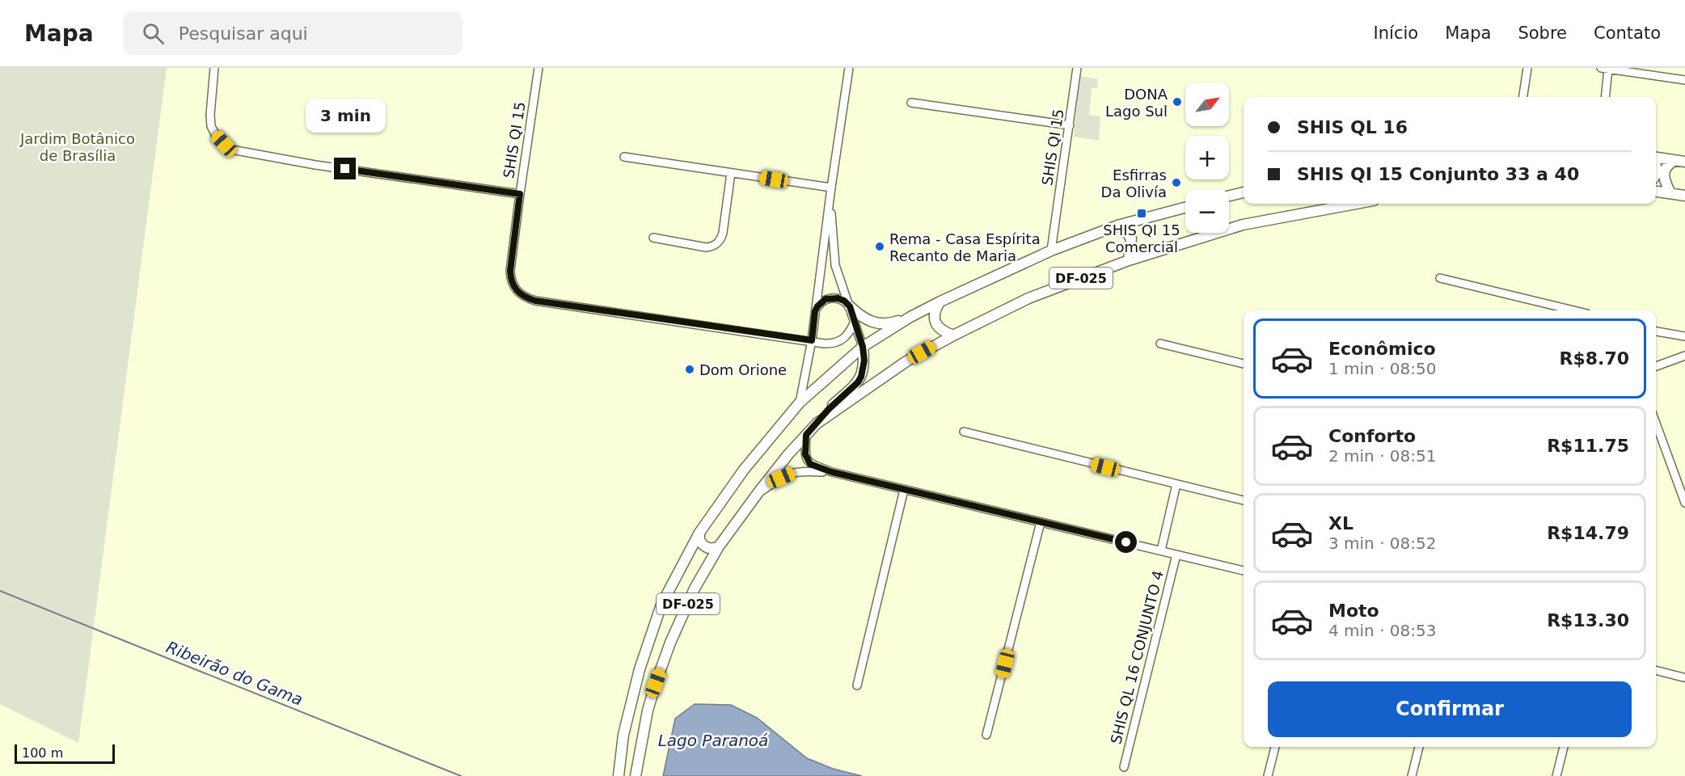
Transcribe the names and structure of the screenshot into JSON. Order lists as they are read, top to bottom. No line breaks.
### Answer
{"streets":{"main road":["DF-025"],"street":["SHIS QI 15","SHIS QL 16 CONJUNTO 4"]},"crossings":[["SHIS QI 15","DF-025"]],"water":["Ribeirão do Gama","Lago Paranoá"],"parks":["Jardim Botânico de Brasília"],"places":{"other":["DONA Lago Sul","Esfirras Da Olivía","Rema - Casa Espírita Recanto de Maria","Dom Orione"],"transit":["SHIS QI 15 Comercial"]},"scale_bar":"100 m","north":"top right","page":{"header":"Mapa","search":"Pesquisar aqui","nav":["Início","Mapa","Sobre","Contato"],"map_buttons":["+","−"],"banner":["SHIS QL 16","SHIS QI 15 Conjunto 33 a 40"],"bubble":"3 min","list":[{"name":"Econômico","note":"1 min · 08:50","value":"R$8.70"},{"name":"Conforto","note":"2 min · 08:51","value":"R$11.75"},{"name":"XL","note":"3 min · 08:52","value":"R$14.79"},{"name":"Moto","note":"4 min · 08:53","value":"R$13.30"}],"buttons":"Confirmar","scale":"100 m"}}
